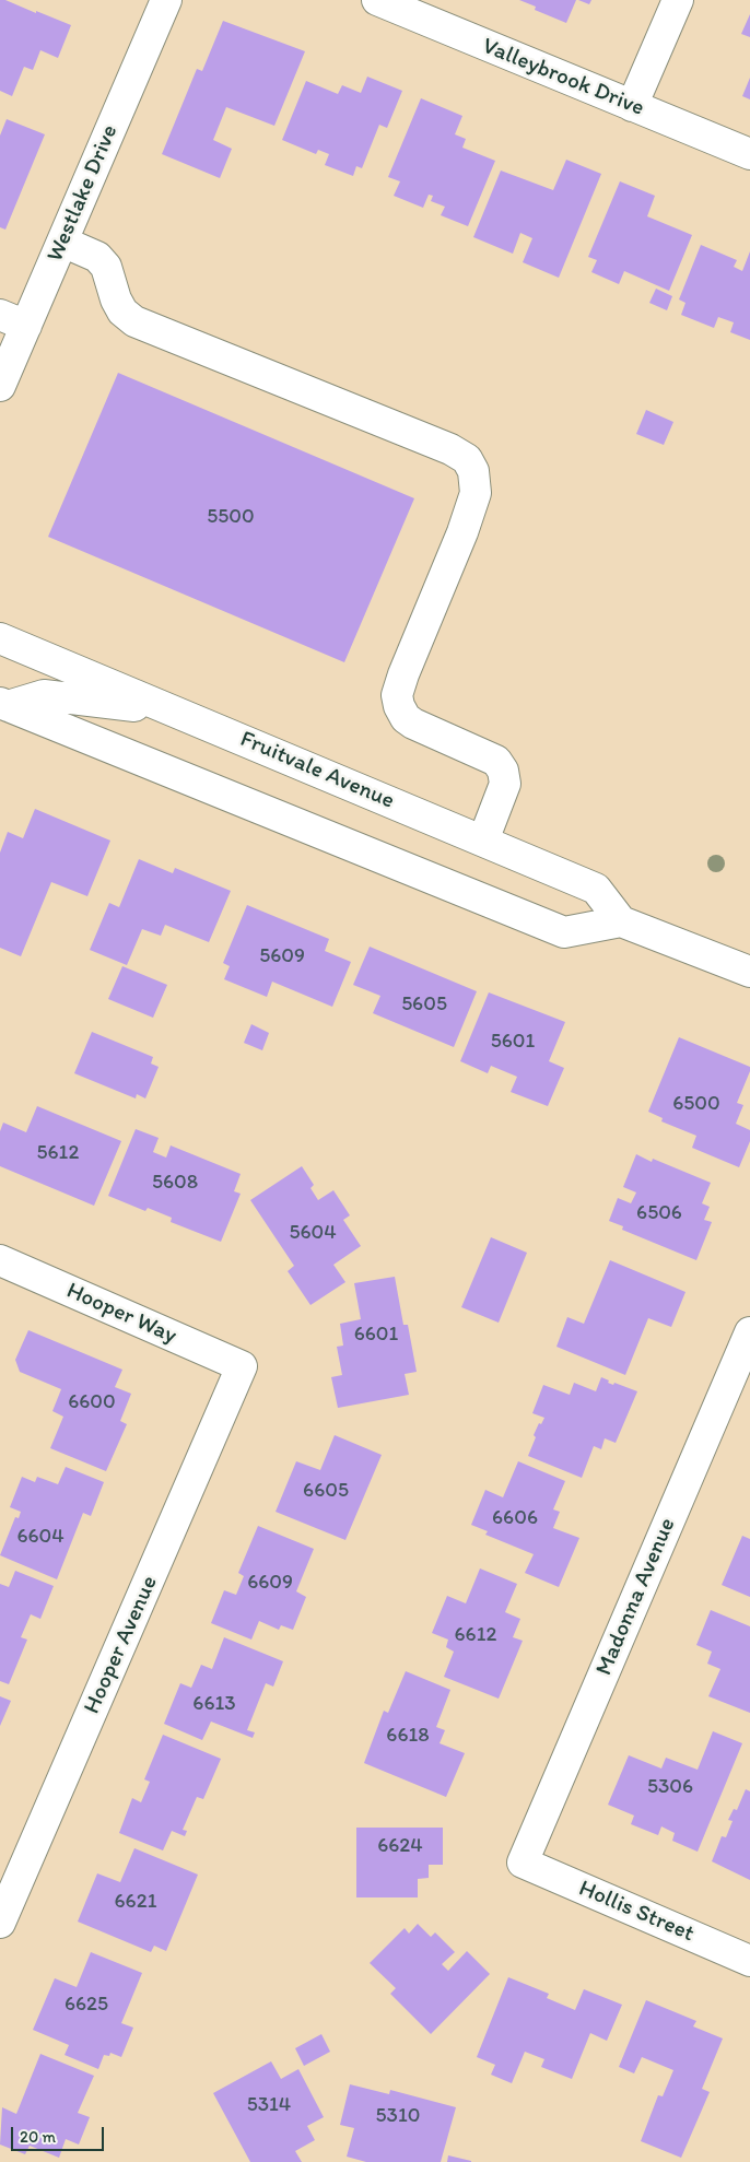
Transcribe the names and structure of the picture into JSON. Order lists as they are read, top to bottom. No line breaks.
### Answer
{"streets":{"street":["Valleybrook Drive","Westlake Drive","Fruitvale Avenue","Hooper Way","Madonna Avenue","Hooper Avenue","Hollis Street"]},"crossings":[["Hooper Way","Hooper Avenue"],["Madonna Avenue","Hollis Street"]],"house_numbers":["5500","5609","5605","5601","6500","5612","5608","6506","5604","6601","6600","6605","6606","6604","6609","6612","6613","6618","5306","6624","6621","6625","5314","5310"],"scale_bar":"20 m"}
